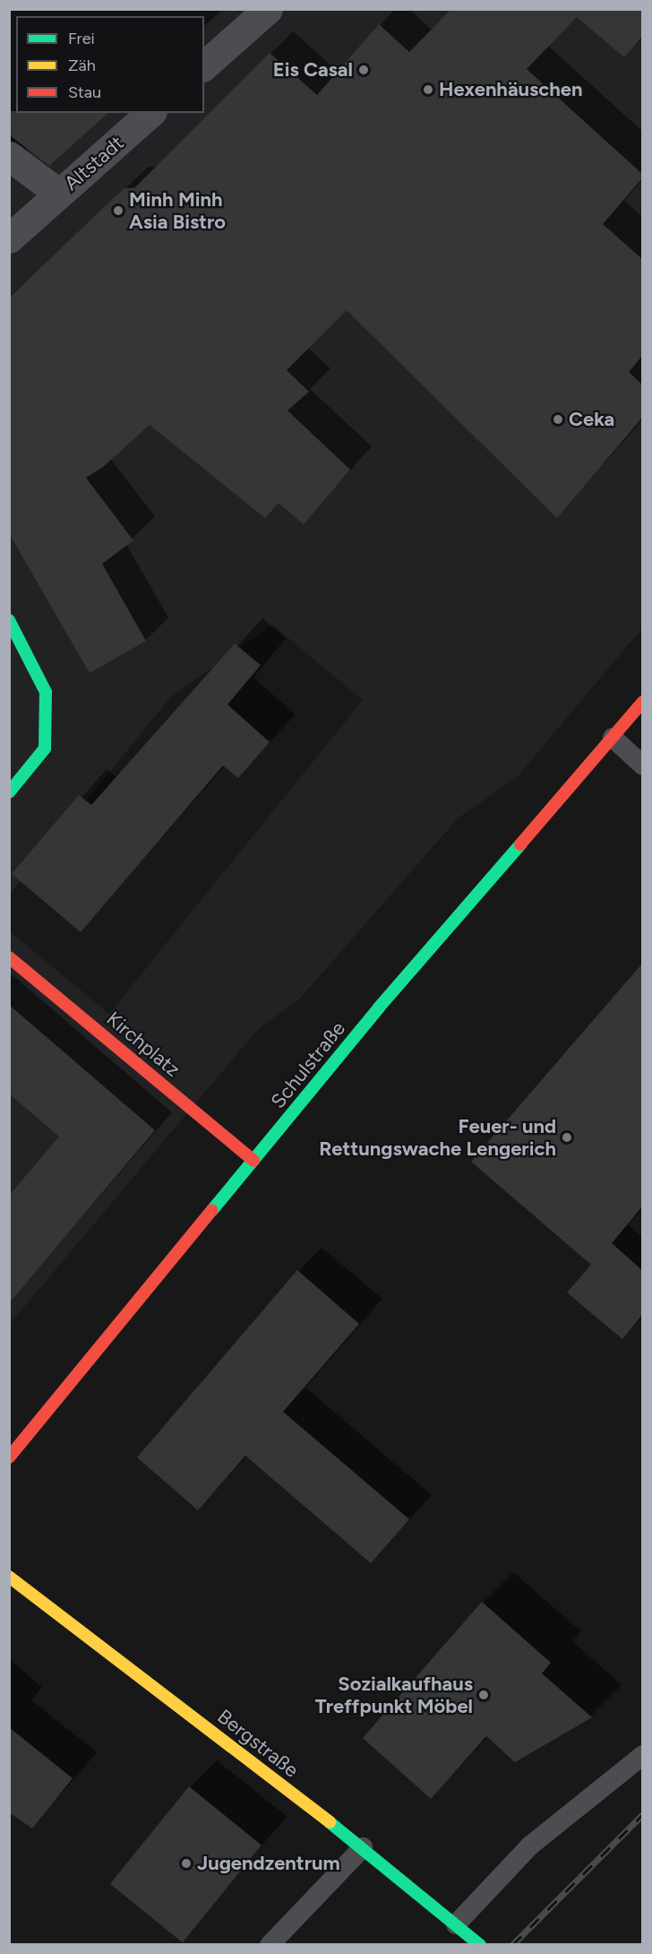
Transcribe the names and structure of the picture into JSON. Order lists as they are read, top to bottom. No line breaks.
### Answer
{"streets":{"street":["Altstadt","Kirchplatz","Schulstraße","Bergstraße"]},"crossings":[["Kirchplatz","Schulstraße"]],"places":["Eis Casal","Hexenhäuschen","Minh Minh Asia Bistro","Ceka","Feuer- und Rettungswache Lengerich","Sozialkaufhaus Treffpunkt Möbel","Jugendzentrum"],"legend":["Frei","Zäh","Stau"]}
